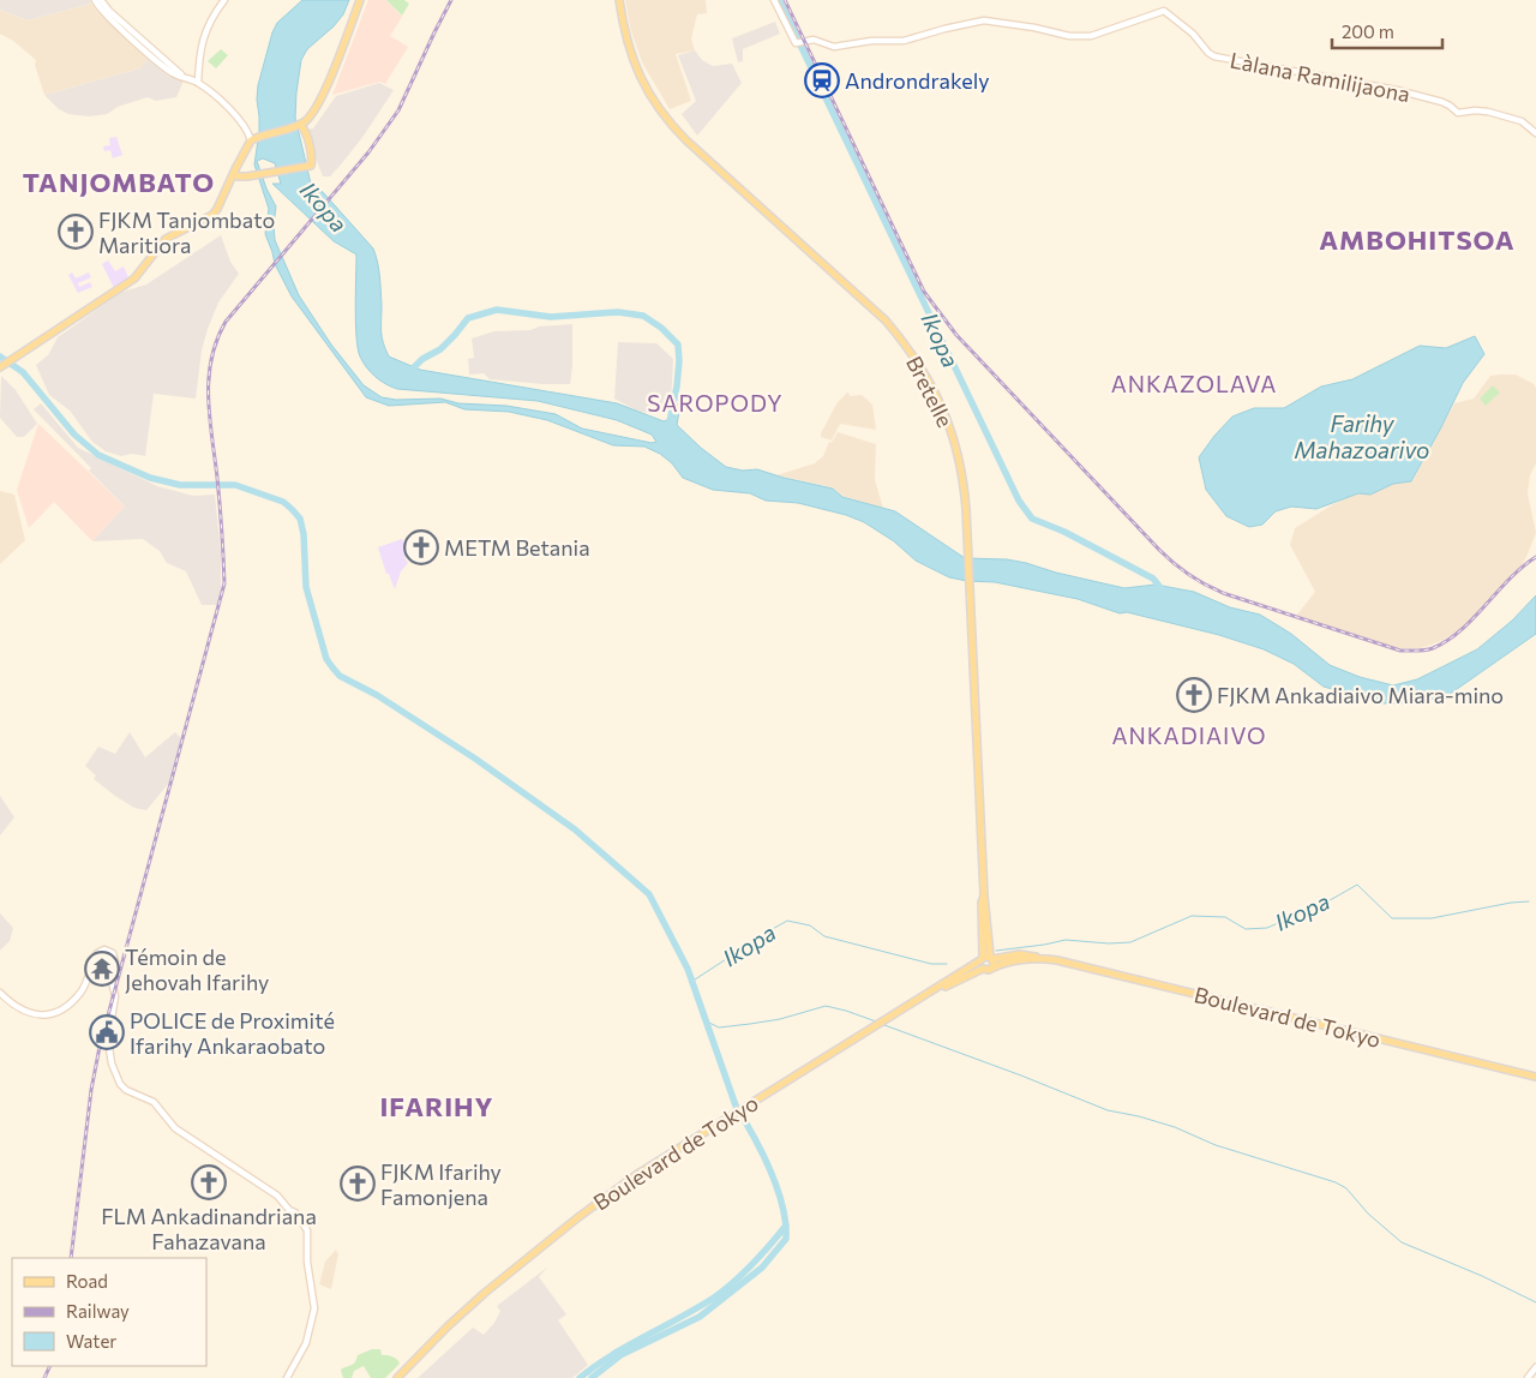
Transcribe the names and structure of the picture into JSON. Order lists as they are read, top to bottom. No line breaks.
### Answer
{"streets":{"main road":["Bretelle","Boulevard de Tokyo"],"street":["Làlana Ramilijaona"]},"crossings":[["Bretelle","Boulevard de Tokyo"]],"districts":["TANJOMBATO","AMBOHITSOA","ANKAZOLAVA","SAROPODY","ANKADIAIVO","IFARIHY"],"water":["Ikopa","Farihy Mahazoarivo"],"places":{"station":["Androndrakely"],"church":["FJKM Tanjombato Maritiora","METM Betania","FJKM Ankadiaivo Miara-mino","FLM Ankadinandriana Fahazavana","FJKM Ifarihy Famonjena"],"temple":["Témoin de Jehovah Ifarihy"],"public building":["POLICE de Proximité Ifarihy Ankaraobato"]},"legend":["Road","Railway","Water"],"scale_bar":"200 m"}
